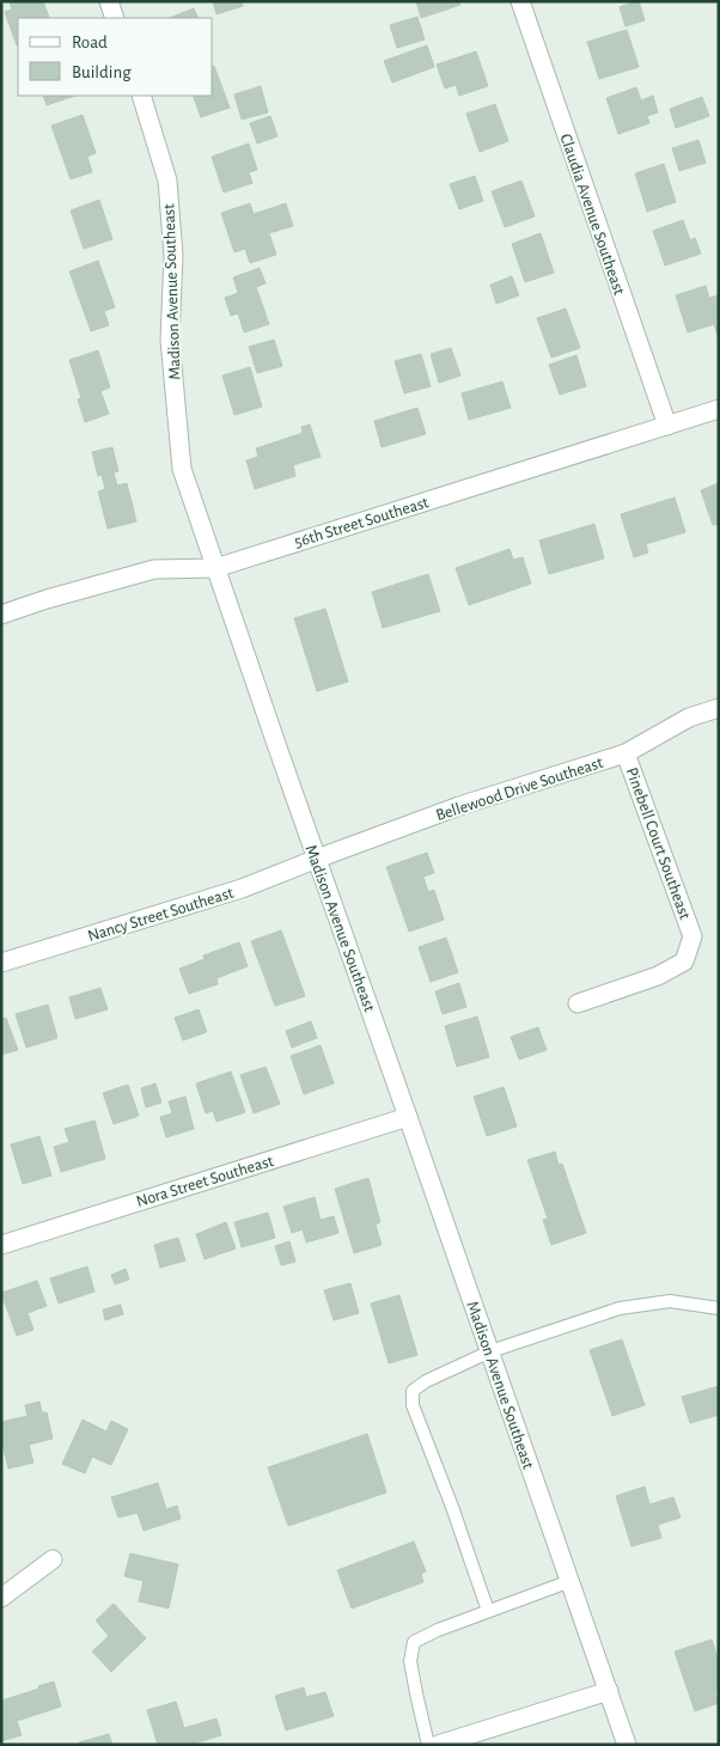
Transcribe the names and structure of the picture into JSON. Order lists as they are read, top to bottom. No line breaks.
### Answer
{"streets":{"street":["Claudia Avenue Southeast","Madison Avenue Southeast","56th Street Southeast","Bellewood Drive Southeast","Pinebell Court Southeast","Nancy Street Southeast","Nora Street Southeast"]},"crossings":[["Claudia Avenue Southeast","56th Street Southeast"],["Madison Avenue Southeast","56th Street Southeast"],["Madison Avenue Southeast","Bellewood Drive Southeast"],["Madison Avenue Southeast","Nancy Street Southeast"],["Madison Avenue Southeast","Nora Street Southeast"],["Bellewood Drive Southeast","Pinebell Court Southeast"],["Bellewood Drive Southeast","Nancy Street Southeast"]],"legend":["Road","Building"]}
